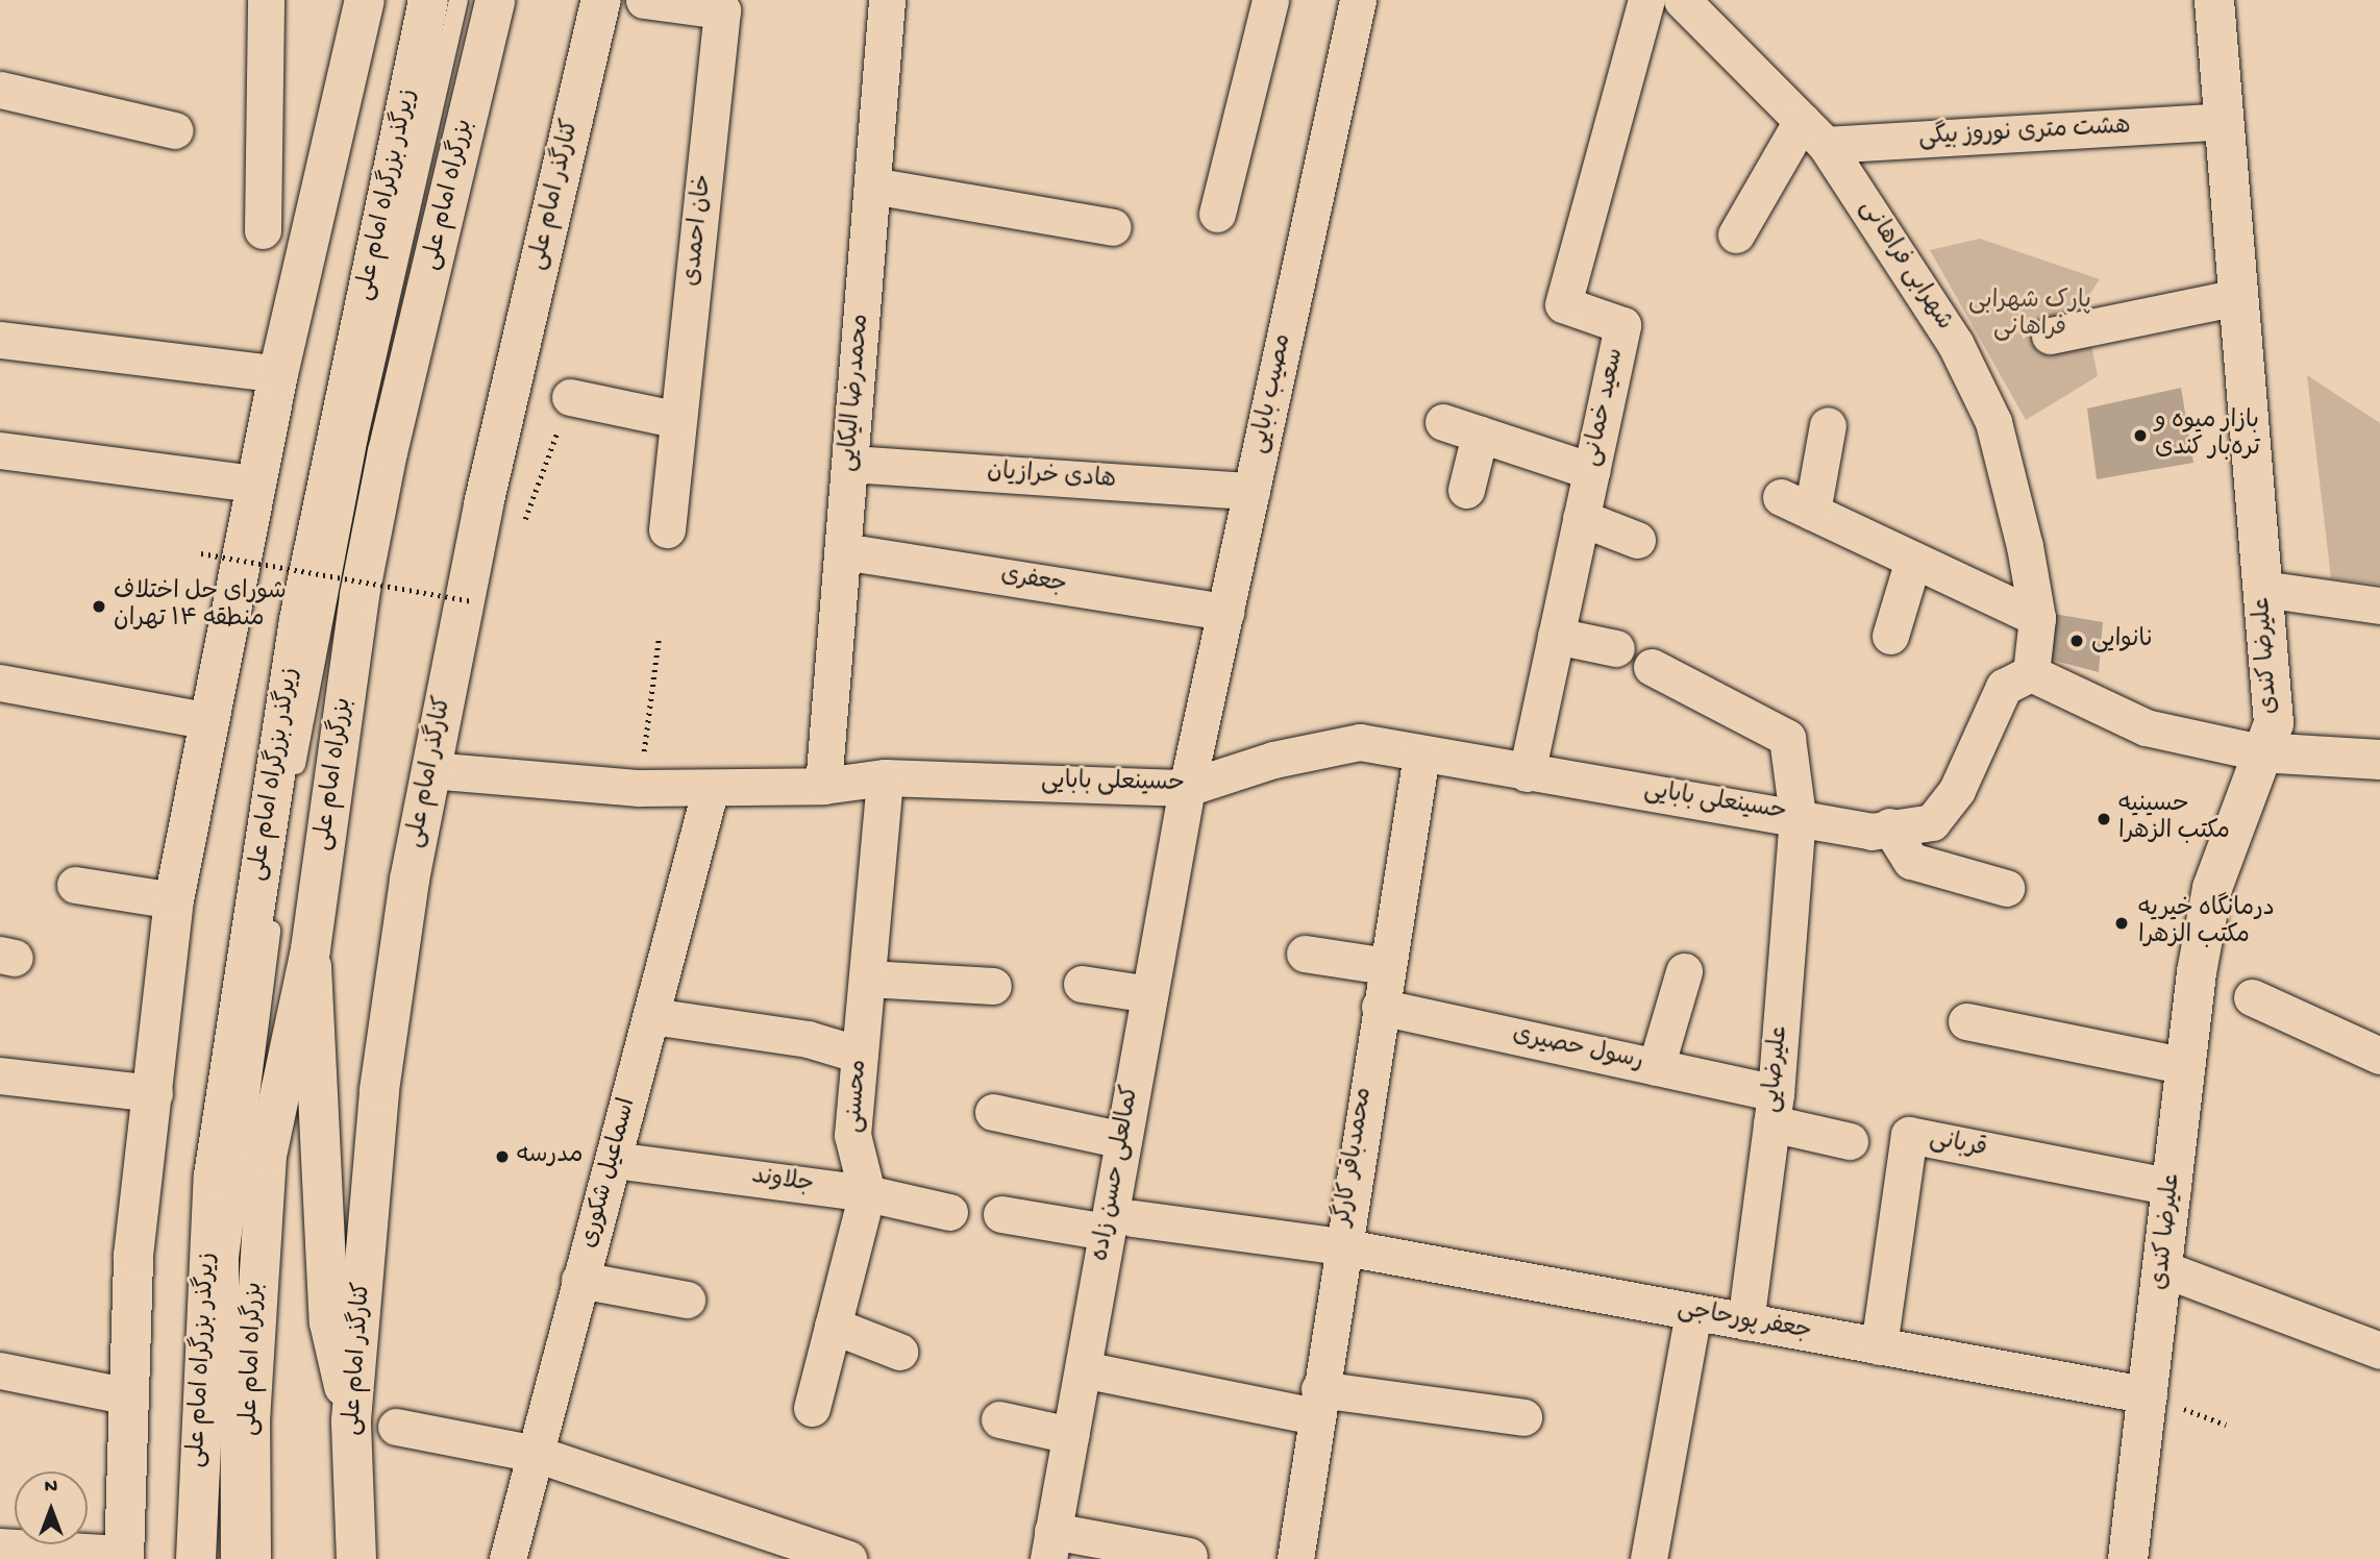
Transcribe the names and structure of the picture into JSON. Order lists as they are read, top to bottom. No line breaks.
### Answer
{"streets":{"main road":["زیرگذر بزرگراه امام علی","بزرگراه امام علی","کنارگذر امام علی","علیرضا کندی"],"street":["هشت متری نوروز بیگی","خان احمدی","شهرابی فراهانی","محمدرضا الیکایی","مصیب بابایی","سعید خمانی","هادی خرازیان","جعفری","حسینعلی بابایی","رسول حصیری","علیرضایی","محسنی","قربانی","محمدباقر کارگر","اسماعیل شکوری","کمالعلی حسن زاده","جلاوند","جعفر پورحاجی"]},"crossings":[["هشت متری نوروز بیگی","شهرابی فراهانی"],["هشت متری نوروز بیگی","علیرضا کندی"],["کنارگذر امام علی","حسینعلی بابایی"],["شهرابی فراهانی","حسینعلی بابایی"],["محمدرضا الیکایی","هادی خرازیان"],["محمدرضا الیکایی","جعفری"],["محمدرضا الیکایی","حسینعلی بابایی"],["مصیب بابایی","هادی خرازیان"],["مصیب بابایی","جعفری"],["مصیب بابایی","حسینعلی بابایی"],["مصیب بابایی","کمالعلی حسن زاده"],["سعید خمانی","حسینعلی بابایی"],["علیرضا کندی","قربانی"],["علیرضا کندی","جعفر پورحاجی"],["حسینعلی بابایی","علیرضایی"],["حسینعلی بابایی","محسنی"],["حسینعلی بابایی","محمدباقر کارگر"],["حسینعلی بابایی","اسماعیل شکوری"],["حسینعلی بابایی","کمالعلی حسن زاده"],["رسول حصیری","علیرضایی"],["رسول حصیری","محمدباقر کارگر"],["علیرضایی","جعفر پورحاجی"],["محسنی","جلاوند"],["قربانی","جعفر پورحاجی"],["محمدباقر کارگر","جعفر پورحاجی"],["اسماعیل شکوری","جلاوند"],["کمالعلی حسن زاده","جعفر پورحاجی"]],"parks":["پارک شهرابی فراهانی"],"places":["بازار میوه و تره‌بار کندی","شورای حل اختلاف منطقه ۱۴ تهران","نانوایی","حسینیه مکتب الزهرا","درمانگاه خیریه مکتب الزهرا","مدرسه"],"north":"top"}
